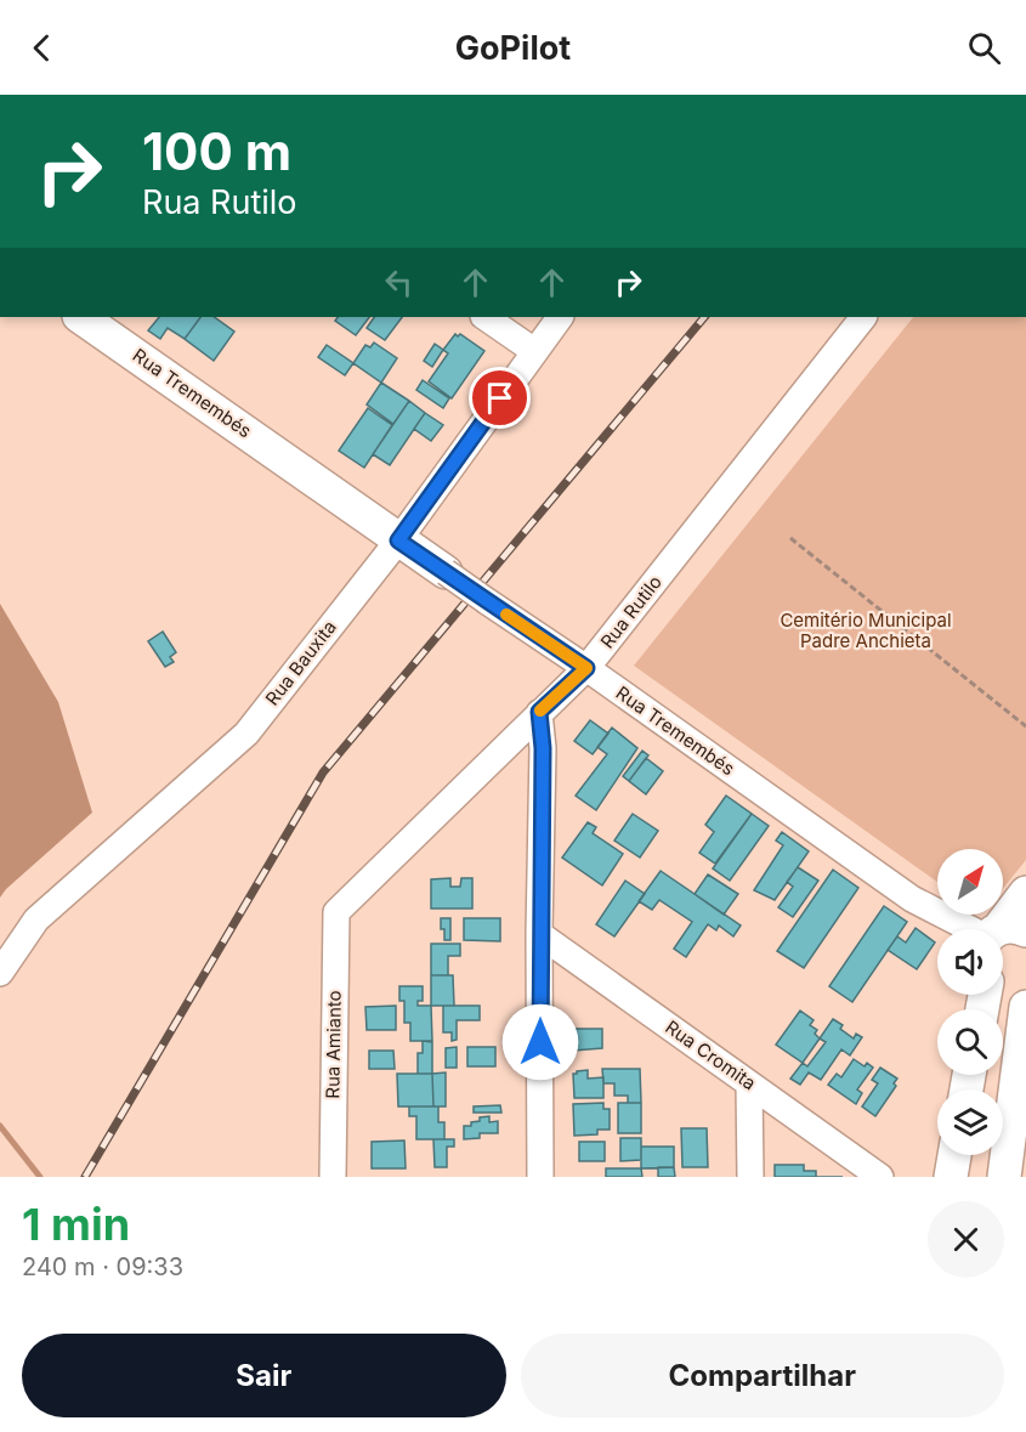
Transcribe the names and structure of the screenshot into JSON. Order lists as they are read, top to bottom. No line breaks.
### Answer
{"streets":{"street":["Rua Tremembés","Rua Rutilo","Rua Bauxita","Rua Amianto","Rua Cromita"]},"crossings":[["Rua Tremembés","Rua Rutilo"],["Rua Tremembés","Rua Bauxita"],["Rua Rutilo","Rua Amianto"]],"parks":["Cemitério Municipal Padre Anchieta"],"north":"top right","page":{"header":"GoPilot","turn":["100 m","Rua Rutilo"],"heading":["1 min","240 m · 09:33"],"buttons":["Sair","Compartilhar"]}}
